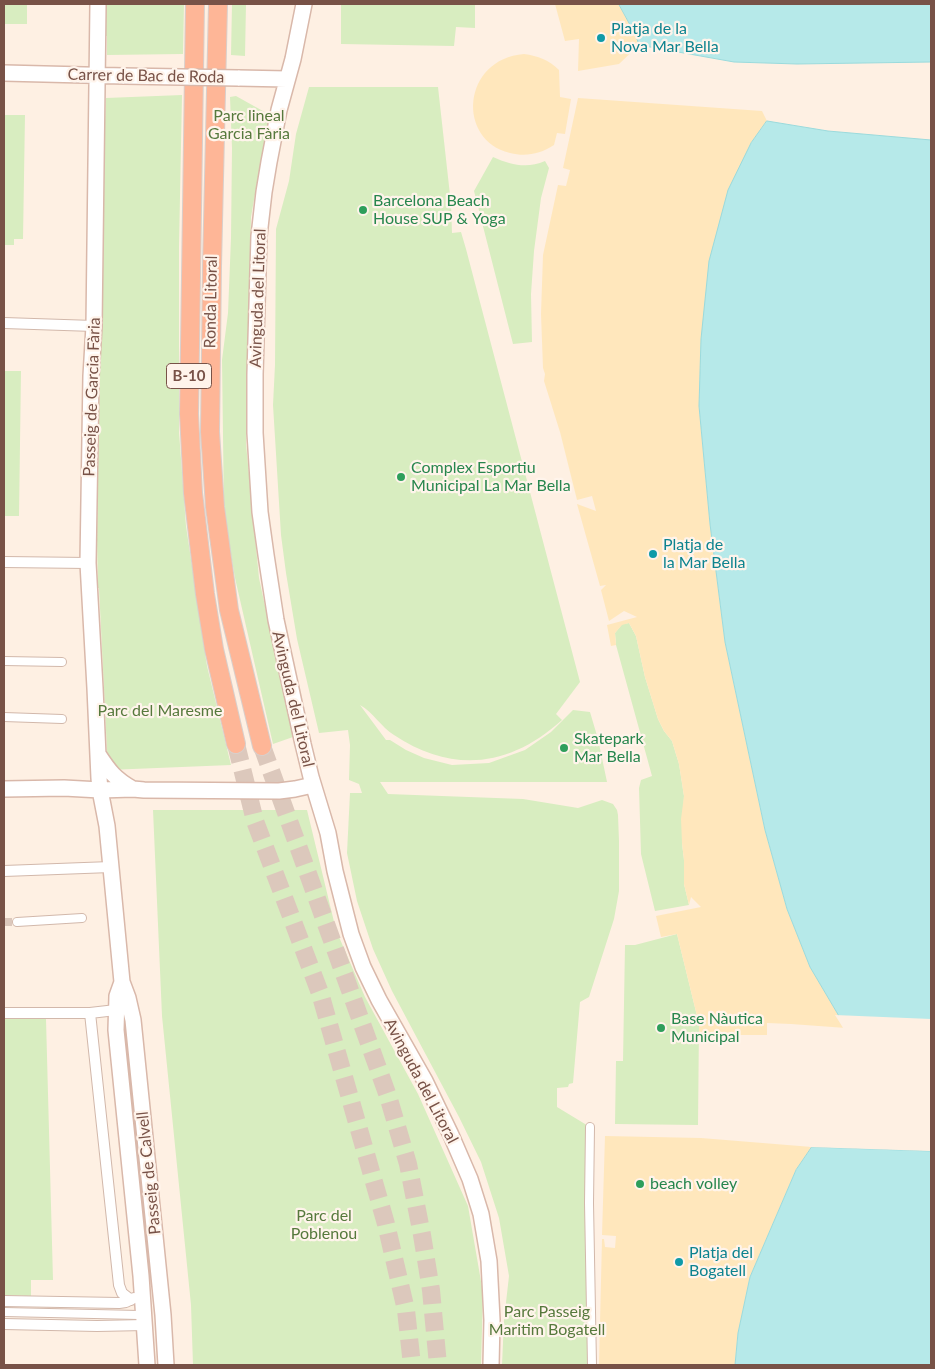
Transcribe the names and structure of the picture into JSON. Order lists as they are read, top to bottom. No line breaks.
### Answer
{"streets":{"highway":["Ronda Litoral","B-10"],"main road":["Carrer de Bac de Roda","Avinguda del Litoral","Passeig de Garcia Fària","Passeig de Calvell"]},"crossings":[["Carrer de Bac de Roda","Avinguda del Litoral"],["Carrer de Bac de Roda","Passeig de Garcia Fària"],["Passeig de Garcia Fària","Passeig de Calvell"]],"parks":["Parc lineal Garcia Fària","Parc del Maresme","Parc del Poblenou","Parc Passeig Maritim Bogatell"],"places":["Platja de la Nova Mar Bella","Barcelona Beach House SUP & Yoga","Complex Esportiu Municipal La Mar Bella","Platja de la Mar Bella","Skatepark Mar Bella","Base Nàutica Municipal","beach volley","Platja del Bogatell"]}
